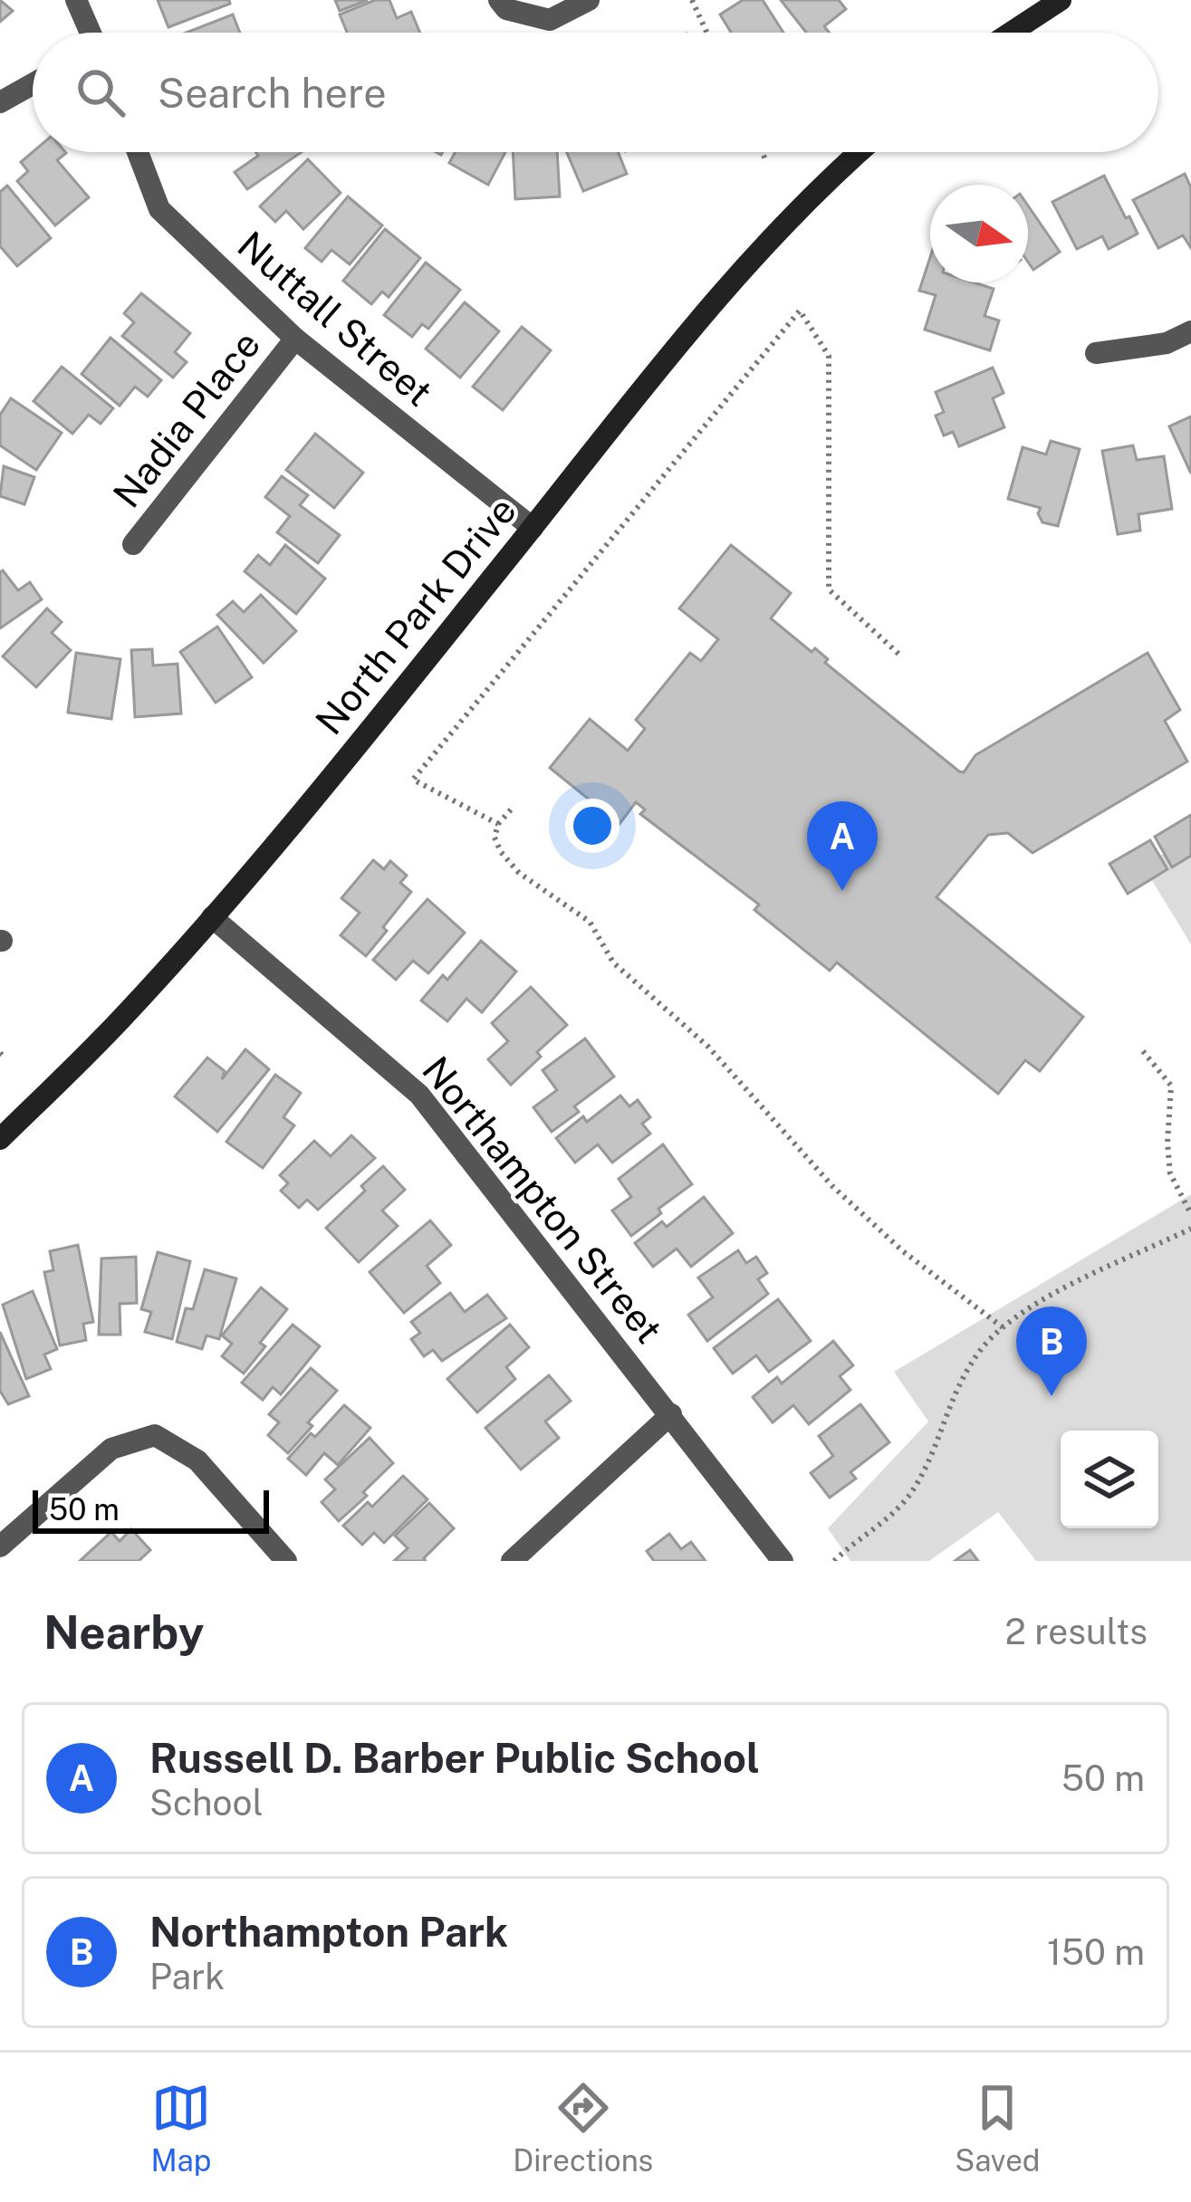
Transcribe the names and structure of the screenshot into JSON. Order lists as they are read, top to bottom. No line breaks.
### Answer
{"streets":{"main road":["North Park Drive"],"street":["Nuttall Street","Nadia Place","Northampton Street"]},"crossings":[["Nuttall Street","Nadia Place"],["Nuttall Street","North Park Drive"],["North Park Drive","Northampton Street"]],"scale_bar":"50 m","north":"right","page":{"search":"Search here","pins":["A","B"],"scale":"50 m","heading":["Nearby","2 results"],"list":[{"mark":"A","name":"Russell D. Barber Public School","note":"School","value":"50 m"},{"mark":"B","name":"Northampton Park","note":"Park","value":"150 m"}],"nav":["Map","Directions","Saved"]}}
